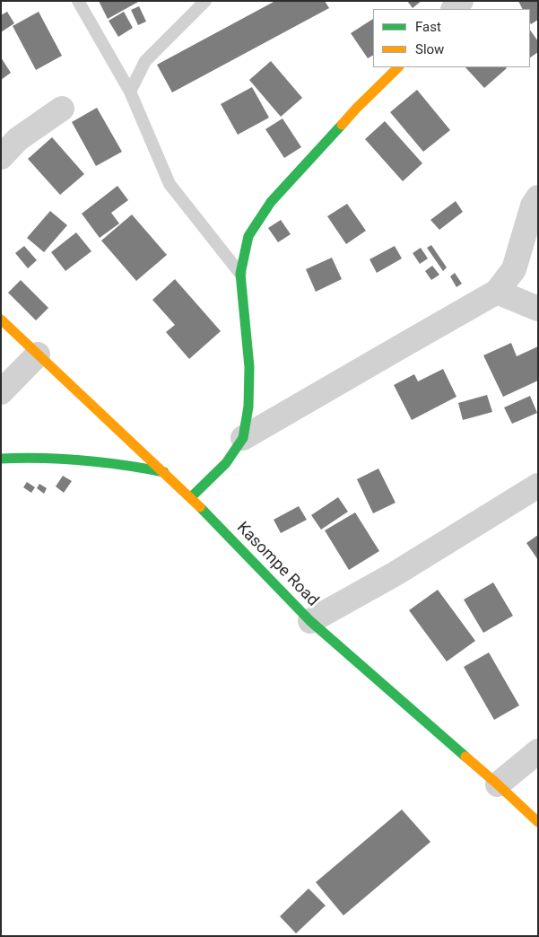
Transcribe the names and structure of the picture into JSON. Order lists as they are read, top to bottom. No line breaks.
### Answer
{"streets":{"street":["Kasompe Road"]},"legend":["Fast","Slow"]}
